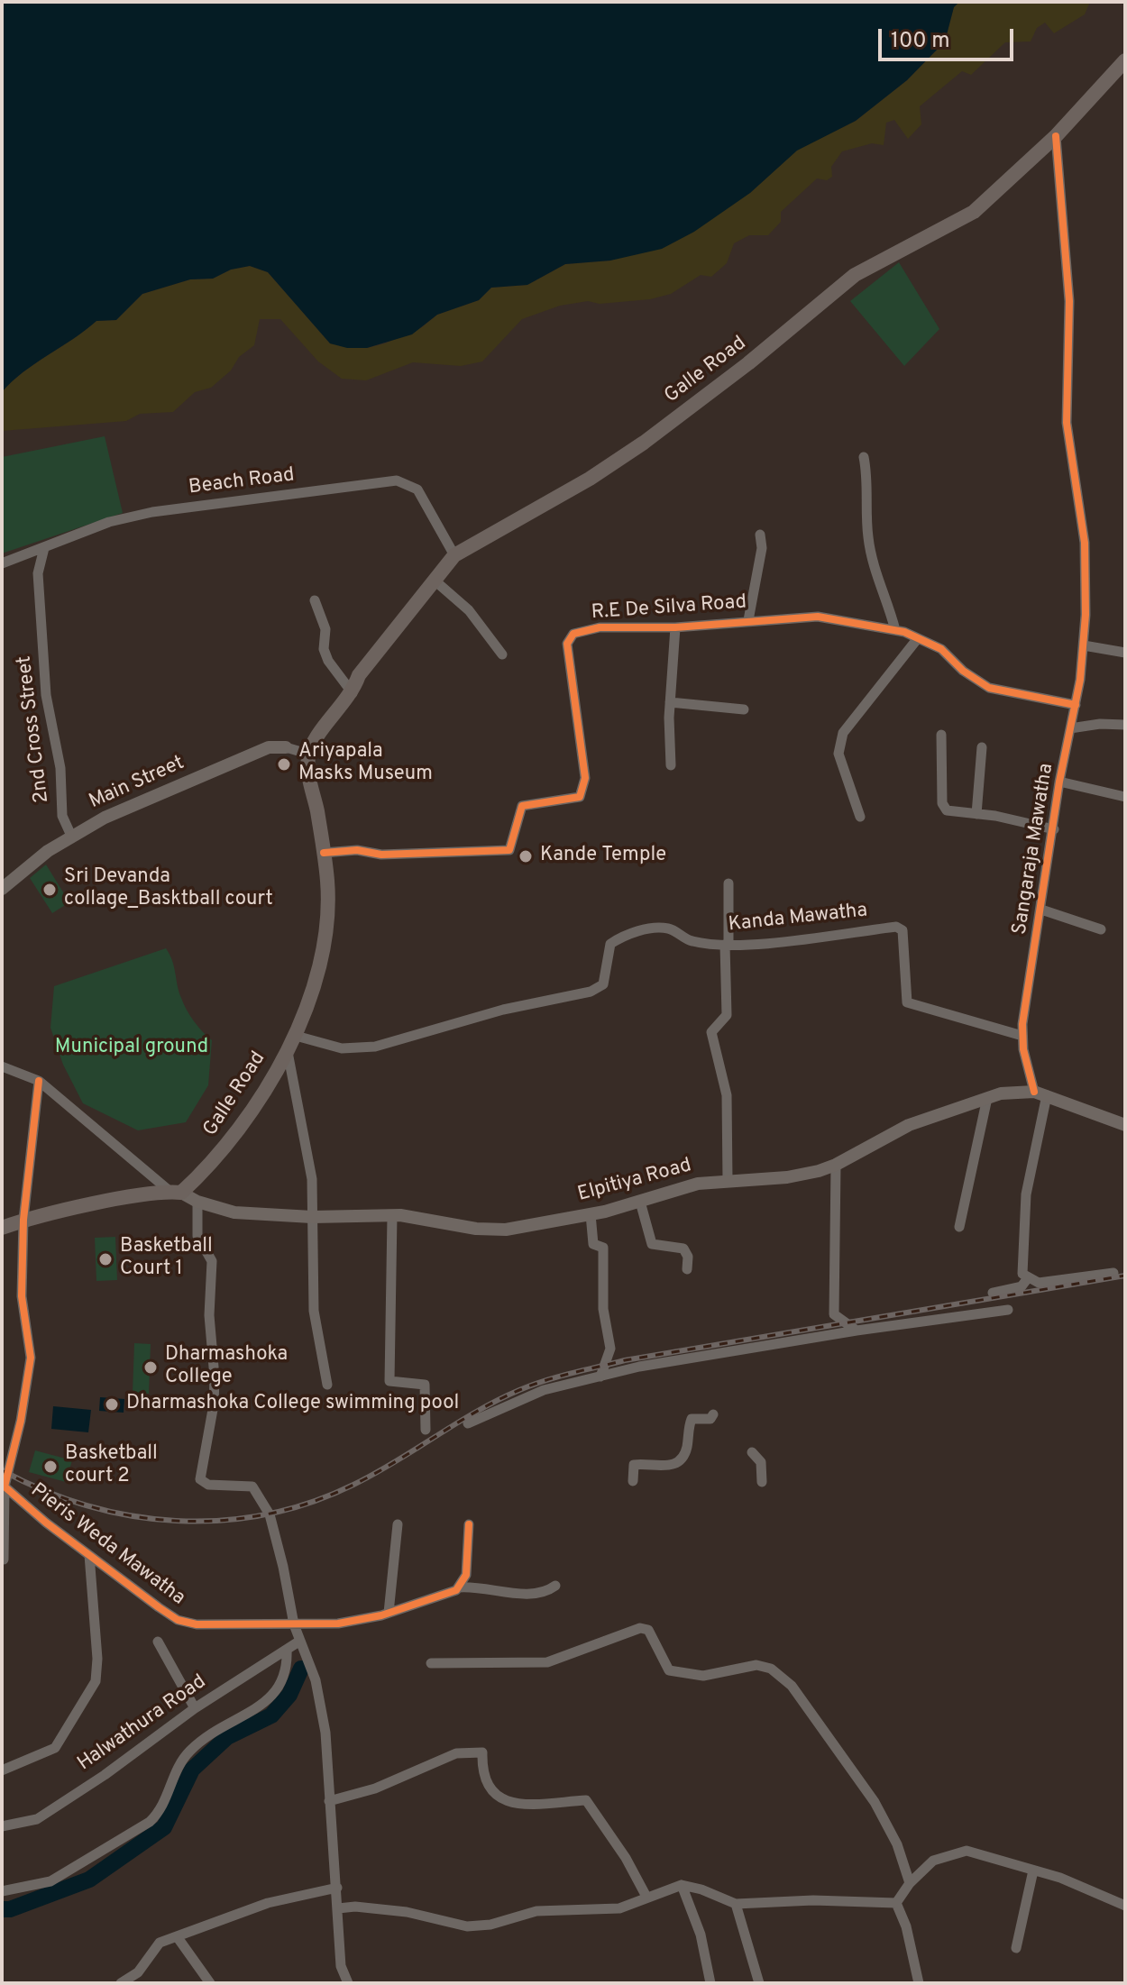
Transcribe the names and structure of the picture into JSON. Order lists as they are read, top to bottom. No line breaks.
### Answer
{"streets":{"highway":["Galle Road"],"main road":["Main Street","Elpitiya Road"],"street":["Beach Road","R.E De Silva Road","2nd Cross Street","Sangaraja Mawatha","Kanda Mawatha","Pieris Weda Mawatha","Halwathura Road"]},"crossings":[["Galle Road","Beach Road"],["Galle Road","R.E De Silva Road"],["Galle Road","Main Street"],["Galle Road","Sangaraja Mawatha"],["Galle Road","Kanda Mawatha"],["Galle Road","Elpitiya Road"],["Beach Road","2nd Cross Street"],["R.E De Silva Road","Sangaraja Mawatha"],["2nd Cross Street","Main Street"],["Sangaraja Mawatha","Kanda Mawatha"],["Sangaraja Mawatha","Elpitiya Road"]],"parks":["Municipal ground"],"places":["Ariyapala Masks Museum","Kande Temple","Sri Devanda collage_Basktball court","Basketball Court 1","Dharmashoka College","Dharmashoka College swimming pool","Basketball court 2"],"scale_bar":"100 m"}
